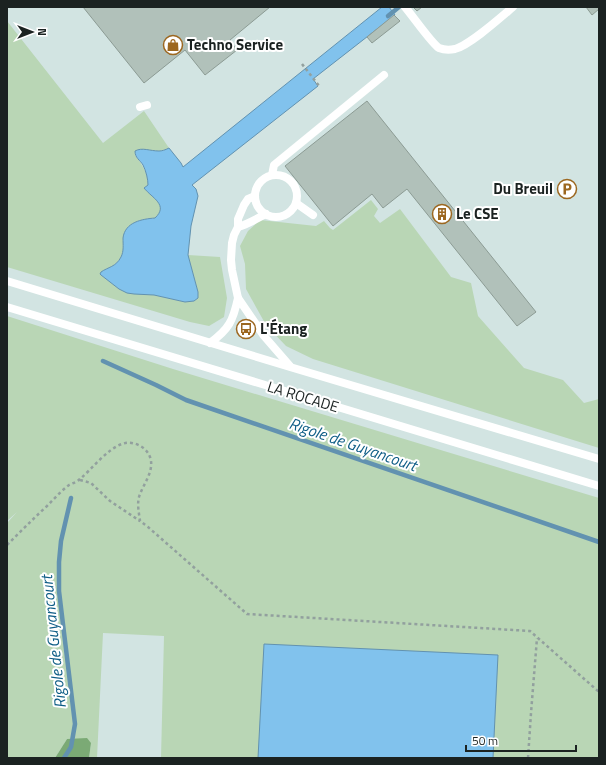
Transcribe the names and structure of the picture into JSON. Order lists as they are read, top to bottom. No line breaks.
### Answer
{"streets":{"lane":["LA ROCADE"]},"water":["Rigole de Guyancourt"],"places":{"shop":["Techno Service"],"parking":["Du Breuil"],"building":["Le CSE"],"bus stop":["L'Étang"]},"scale_bar":"50 m","north":"right"}
